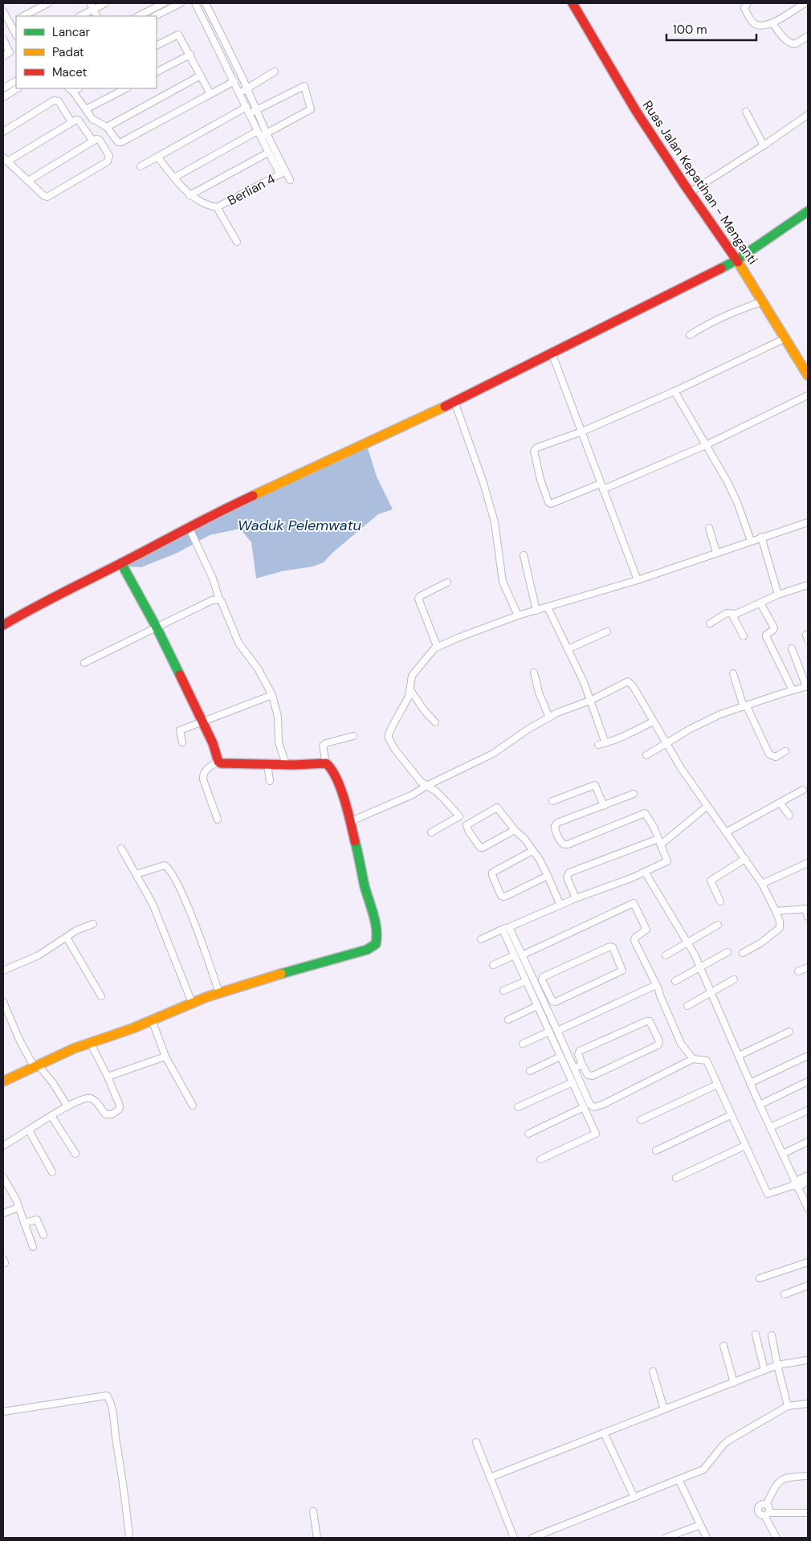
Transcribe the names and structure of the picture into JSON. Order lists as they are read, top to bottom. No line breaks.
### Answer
{"streets":{"street":["Ruas Jalan Kepatihan - Menganti","Berlian 4"]},"water":["Waduk Pelemwatu"],"legend":["Lancar","Padat","Macet"],"scale_bar":"100 m"}
